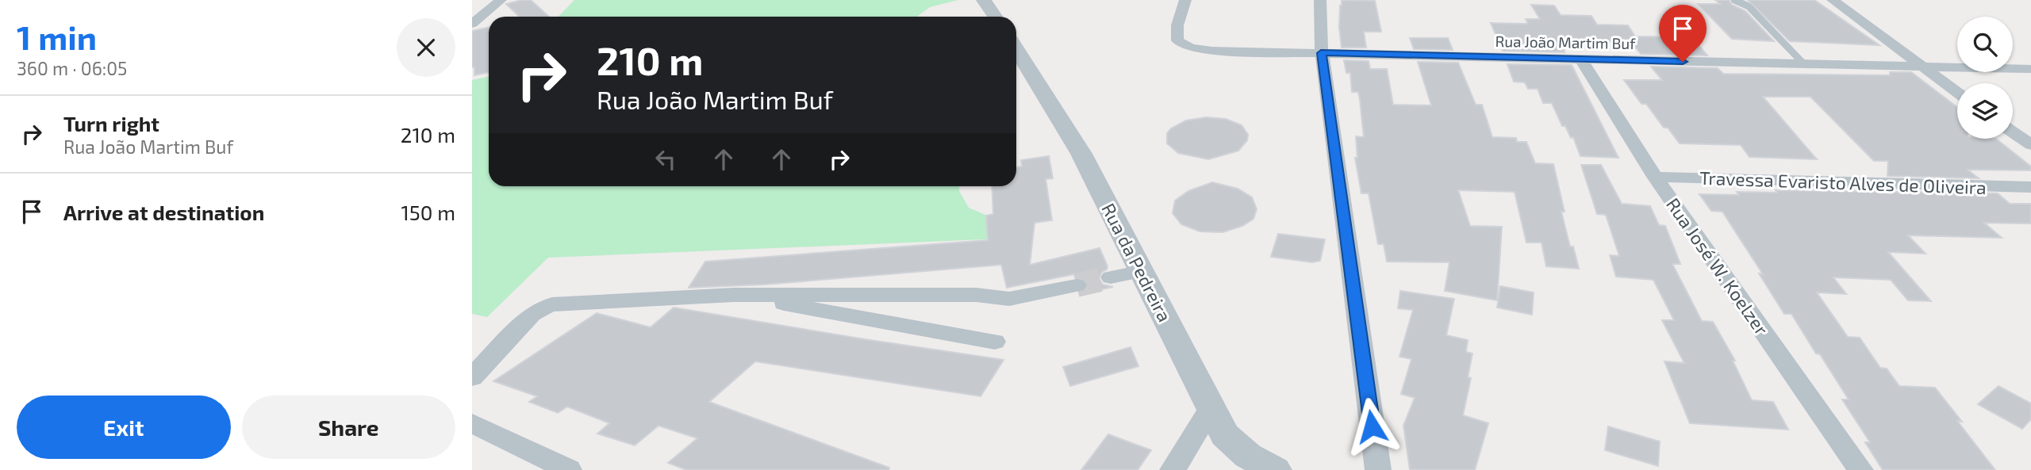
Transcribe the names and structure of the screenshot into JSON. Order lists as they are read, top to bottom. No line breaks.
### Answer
{"streets":{"street":["Rua João Martim Buf","Travessa Evaristo Alves de Oliveira","Rua da Pedreira","Rua José W. Koelzer"]},"crossings":[["Rua João Martim Buf","Rua José W. Koelzer"],["Travessa Evaristo Alves de Oliveira","Rua José W. Koelzer"]],"page":{"heading":["1 min","360 m · 06:05"],"turn":["210 m","Rua João Martim Buf"],"list":[{"name":"Turn right","note":"Rua João Martim Buf","value":"210 m"},{"name":"Arrive at destination","value":"150 m"}],"buttons":["Exit","Share"]}}
